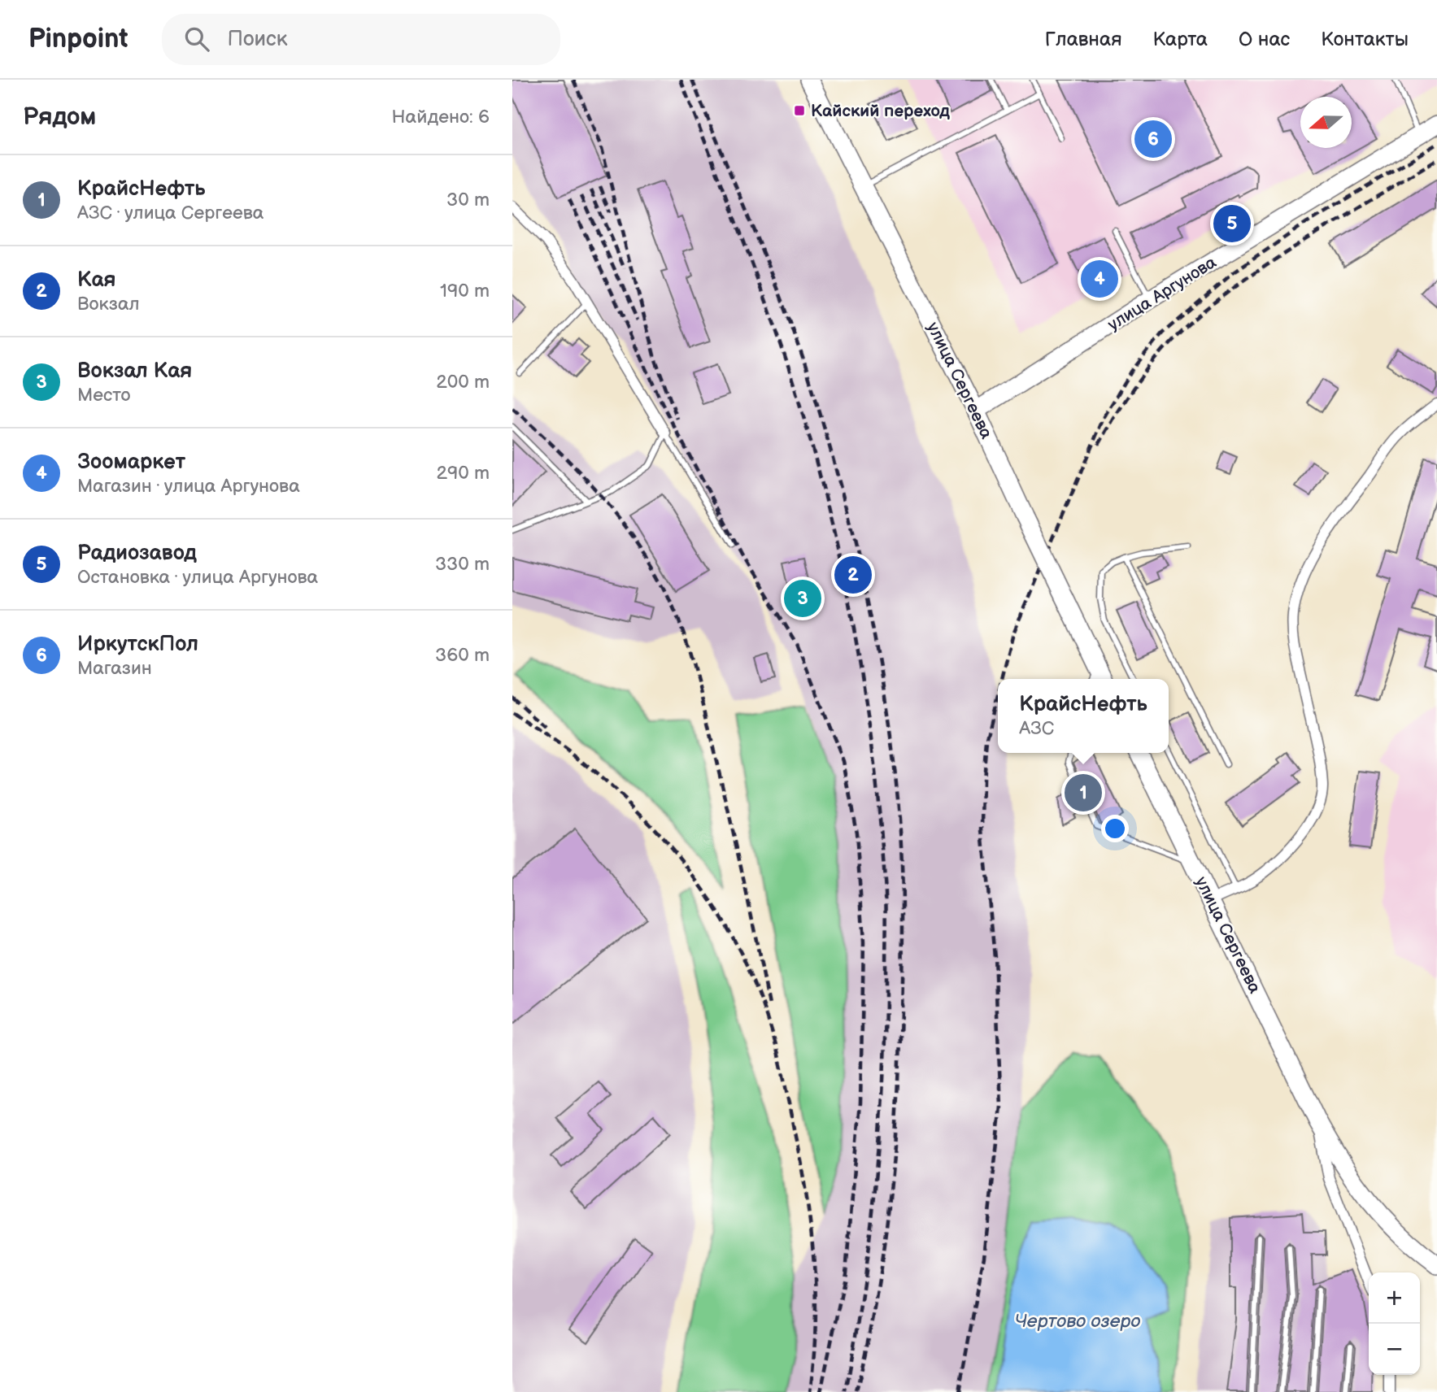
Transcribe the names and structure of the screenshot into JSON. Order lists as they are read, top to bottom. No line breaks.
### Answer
{"streets":{"main road":["улица Аргунова","улица Сергеева"]},"crossings":[["улица Аргунова","улица Сергеева"]],"water":["Чертово озеро"],"places":{"transit":["Кайский переход"]},"north":"left","page":{"header":"Pinpoint","search":"Поиск","nav":["Главная","Карта","О нас","Контакты"],"heading":["Рядом","Найдено: 6"],"pins":["6","5","4","2","3","1"],"list":[{"mark":"1","name":"КрайсНефть","note":"АЗС · улица Сергеева","value":"30 m"},{"mark":"2","name":"Кая","note":"Вокзал","value":"190 m"},{"mark":"3","name":"Вокзал Кая","note":"Место","value":"200 m"},{"mark":"4","name":"Зоомаркет","note":"Магазин · улица Аргунова","value":"290 m"},{"mark":"5","name":"Радиозавод","note":"Остановка · улица Аргунова","value":"330 m"},{"mark":"6","name":"ИркутскПол","note":"Магазин","value":"360 m"}],"popup":["КрайсНефть","АЗС"],"map_buttons":["+","−"]}}
